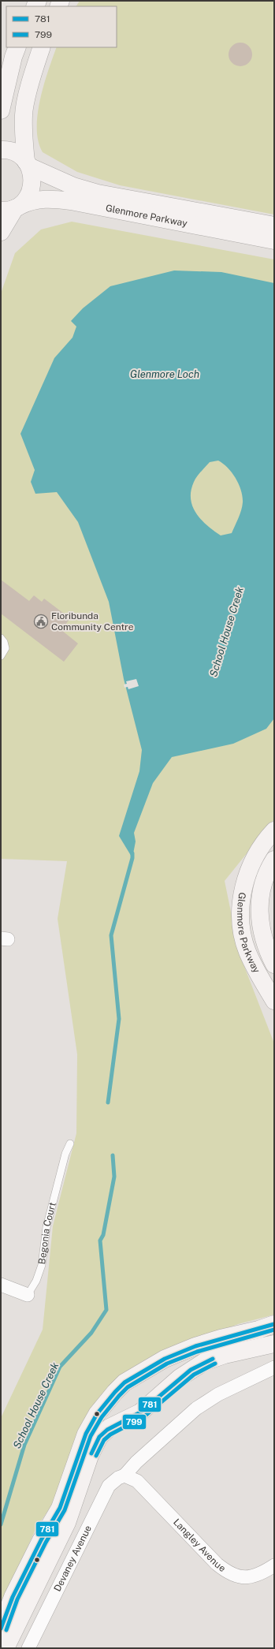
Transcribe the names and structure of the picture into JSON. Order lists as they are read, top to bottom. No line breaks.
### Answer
{"streets":{"main road":["Glenmore Parkway"],"street":["Begonia Court","Langley Avenue","Devaney Avenue"]},"crossings":[["Langley Avenue","Devaney Avenue"]],"water":["Glenmore Loch","School House Creek"],"places":{"public building":["Floribunda Community Centre"]},"lines":["transit line 781","transit line 799"],"legend":["781","799"]}
